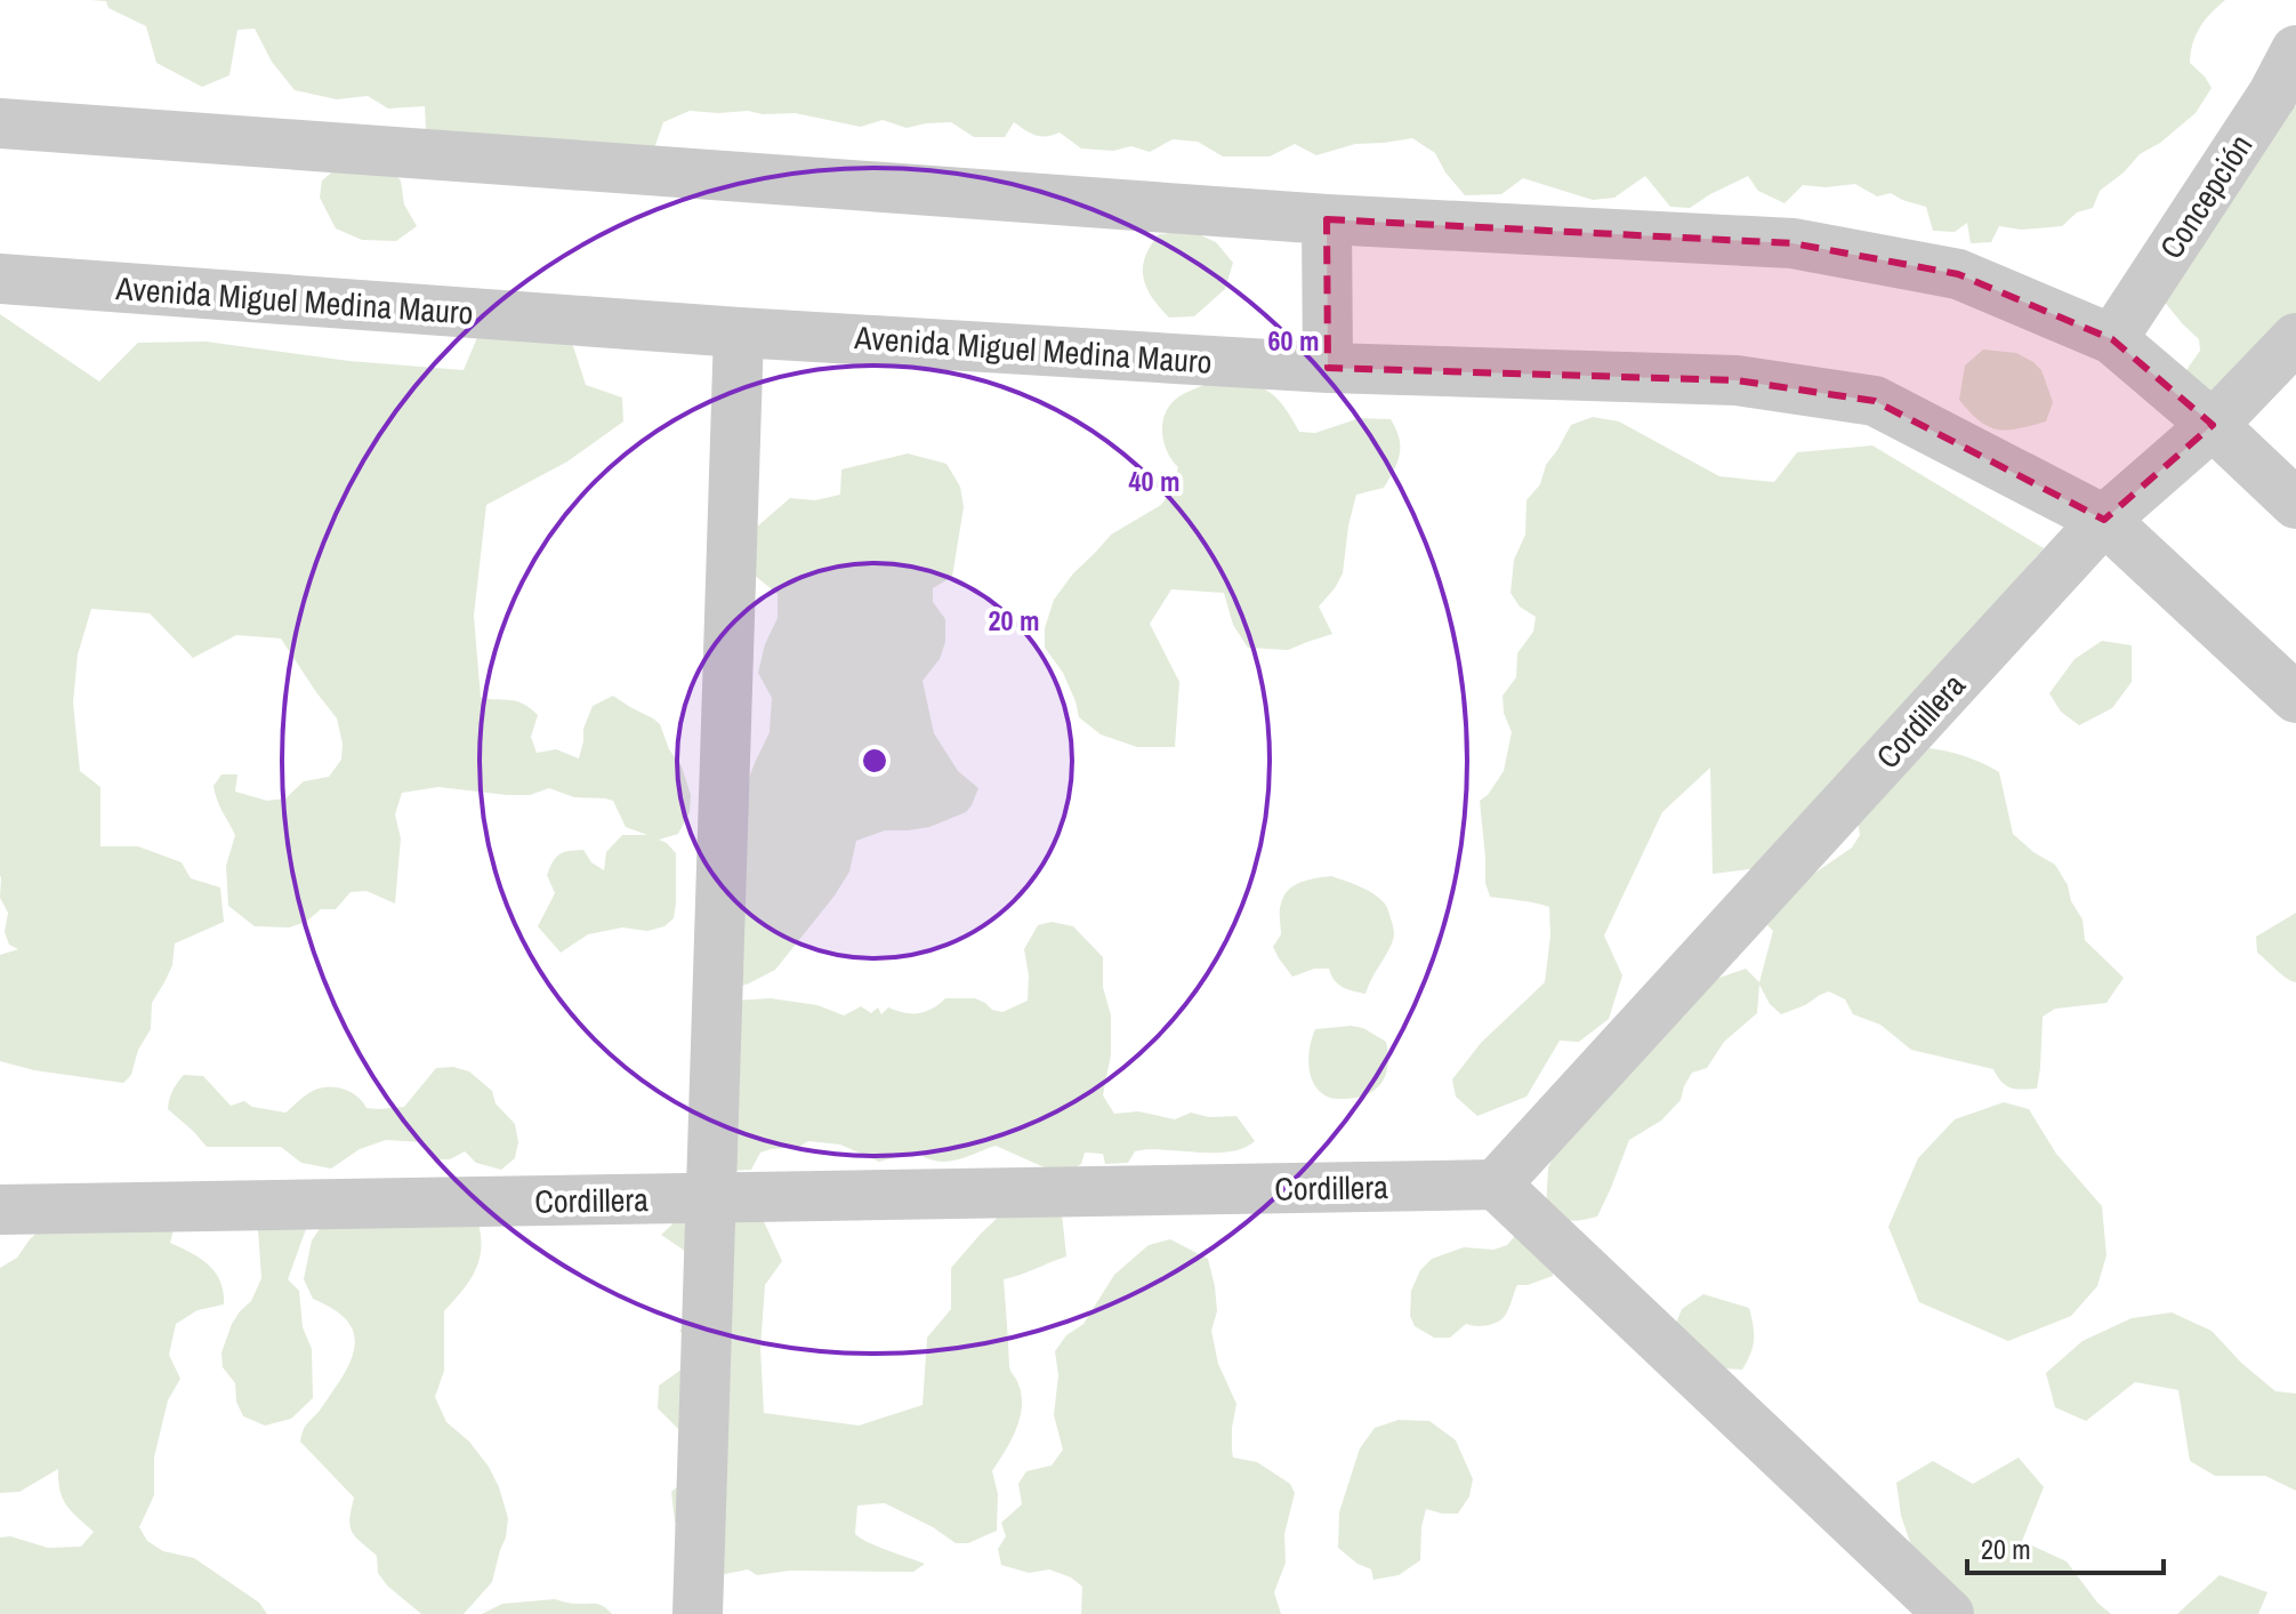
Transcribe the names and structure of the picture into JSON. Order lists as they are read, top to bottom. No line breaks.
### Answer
{"streets":{"street":["Concepción","Avenida Miguel Medina Mauro","Cordillera"]},"crossings":[["Avenida Miguel Medina Mauro","Cordillera"]],"scale_bar":"20 m","rings":["60 m","40 m","20 m"]}
